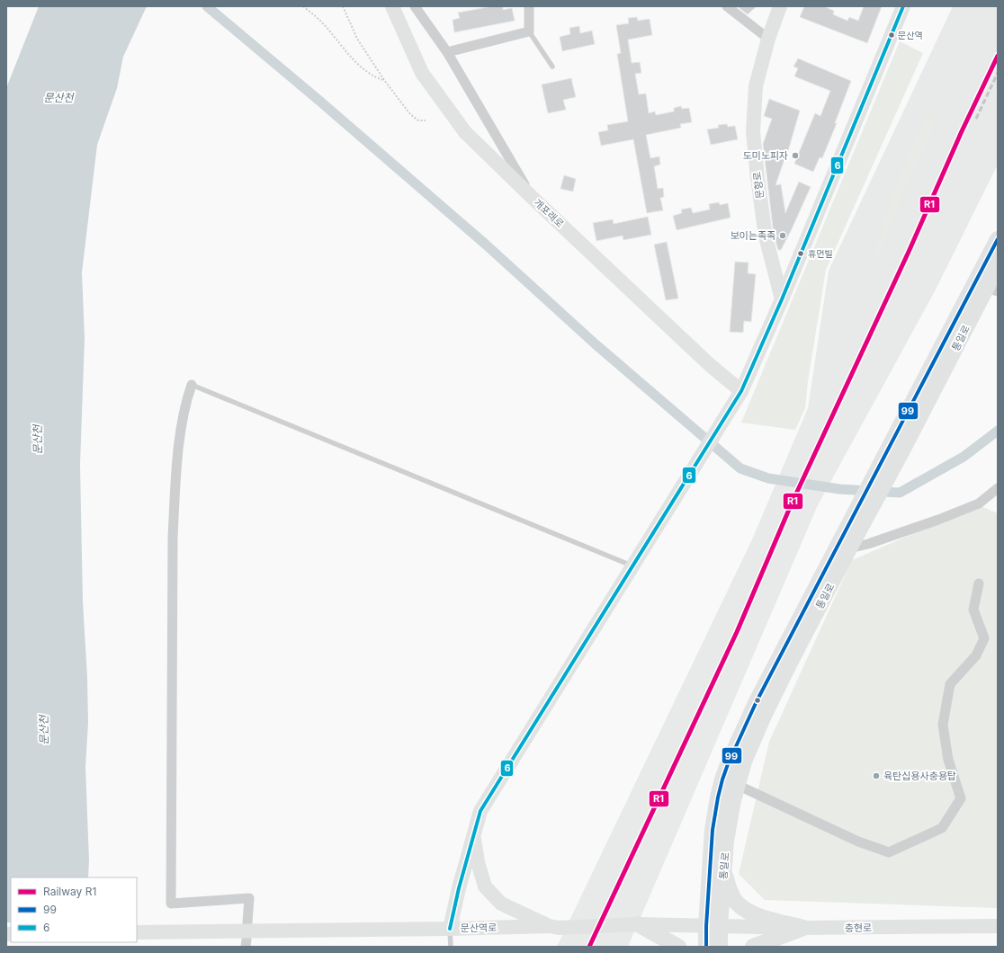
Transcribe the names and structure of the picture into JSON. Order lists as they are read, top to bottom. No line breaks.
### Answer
{"streets":{"main road":["통일로"],"street":["문향로","개포래로","문산역로","충현로"]},"crossings":[["개포래로","문산역로"],["통일로","문산역로"],["통일로","충현로"],["문산역로","충현로"]],"water":["문산천"],"places":["문산역","도미노피자","보이는족족","휴먼빌","육탄십용사충용탑"],"lines":["transit line 6","rail line R1","transit line 99"],"legend":["Railway R1","99","6"]}
